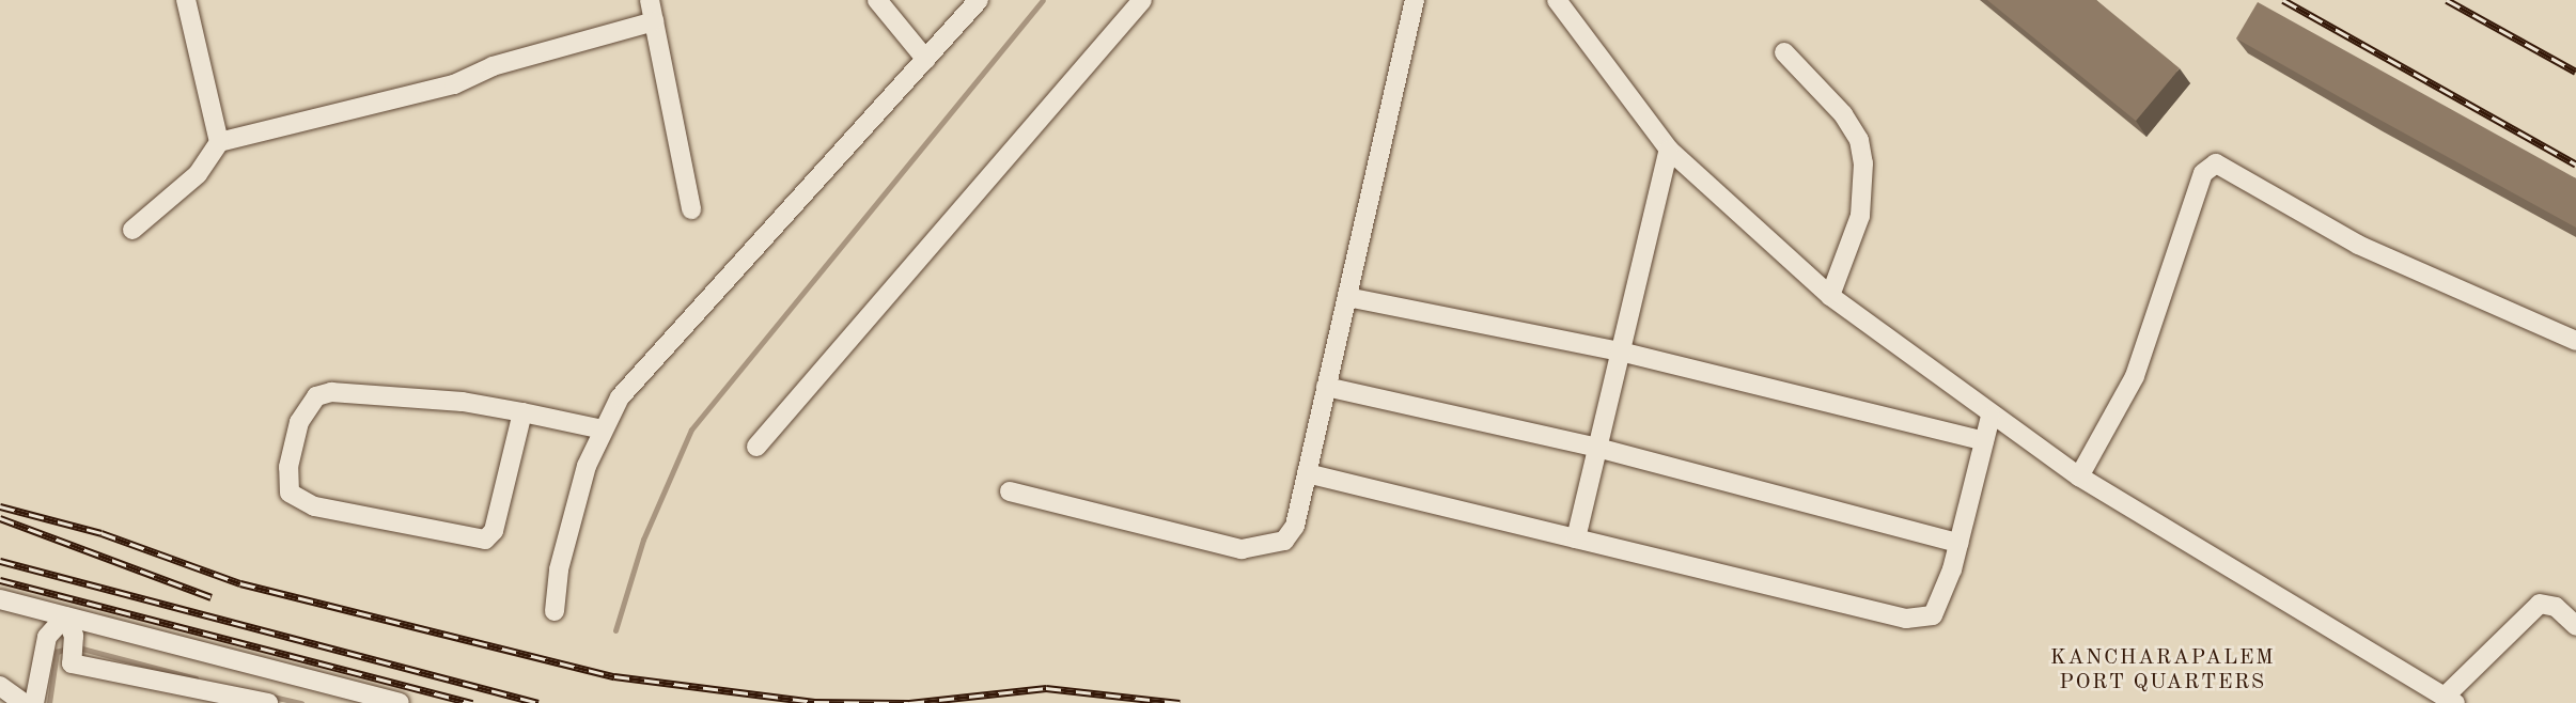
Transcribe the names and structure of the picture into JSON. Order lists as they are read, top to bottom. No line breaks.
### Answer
{"districts":["KANCHARAPALEM PORT QUARTERS"]}
